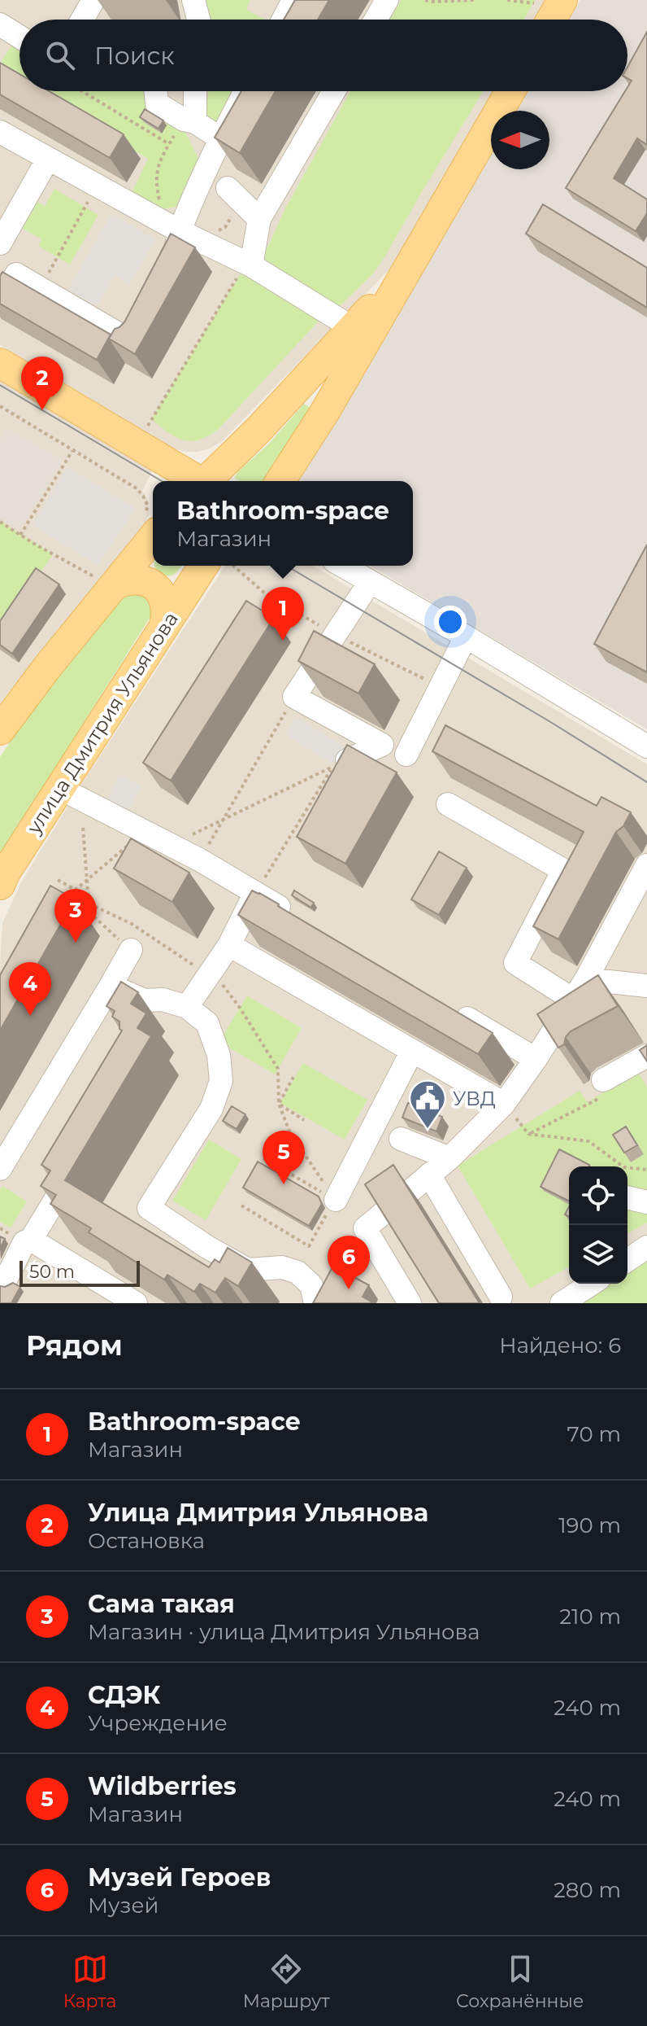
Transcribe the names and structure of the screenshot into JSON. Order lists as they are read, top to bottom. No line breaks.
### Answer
{"streets":{"main road":["улица Дмитрия Ульянова"]},"places":{"public building":["УВД"]},"scale_bar":"50 m","north":"left","page":{"search":"Поиск","pins":["2","1","3","4","5","6"],"popup":["Bathroom-space","Магазин"],"scale":"50 m","heading":["Рядом","Найдено: 6"],"list":[{"mark":"1","name":"Bathroom-space","note":"Магазин","value":"70 m"},{"mark":"2","name":"Улица Дмитрия Ульянова","note":"Остановка","value":"190 m"},{"mark":"3","name":"Сама такая","note":"Магазин · улица Дмитрия Ульянова","value":"210 m"},{"mark":"4","name":"СДЭК","note":"Учреждение","value":"240 m"},{"mark":"5","name":"Wildberries","note":"Магазин","value":"240 m"},{"mark":"6","name":"Музей Героев","note":"Музей","value":"280 m"}],"nav":["Карта","Маршрут","Сохранённые"]}}
